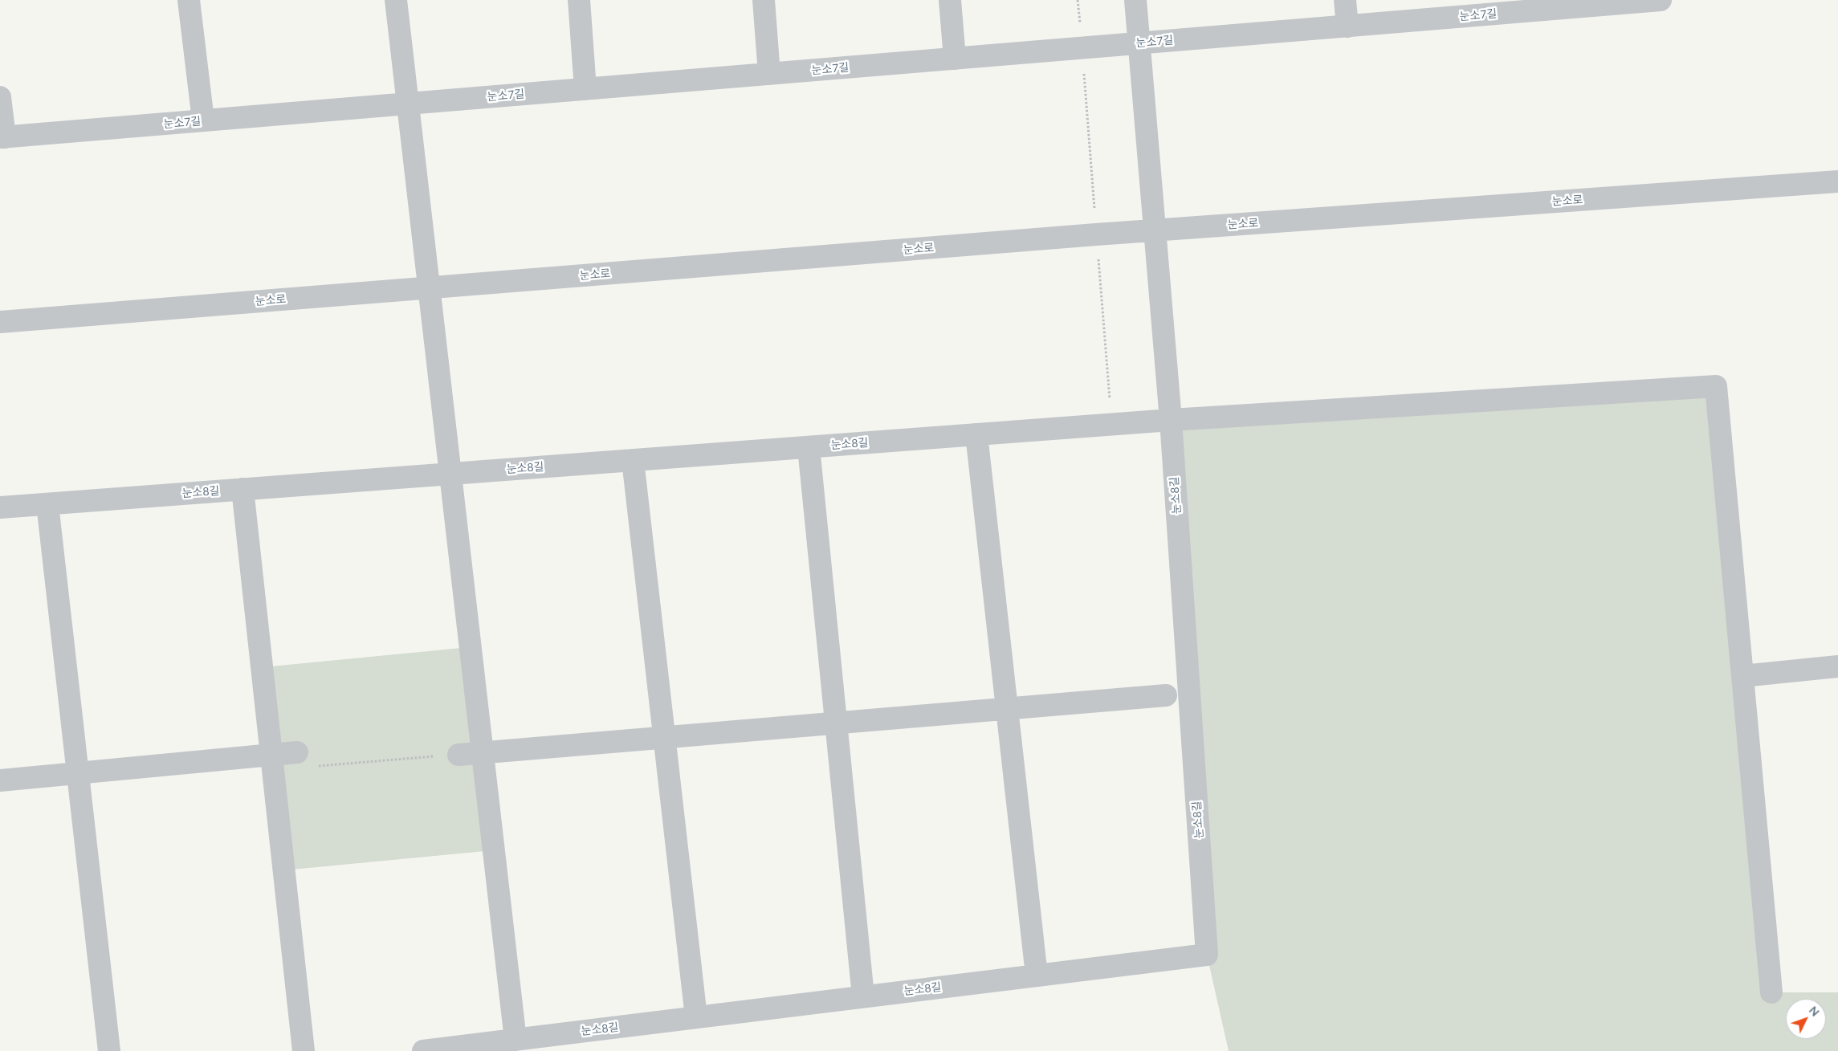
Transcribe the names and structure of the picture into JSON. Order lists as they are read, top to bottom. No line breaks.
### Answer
{"streets":{"street":["눈소7길","눈소로","눈소8길"]},"north":"top right"}
